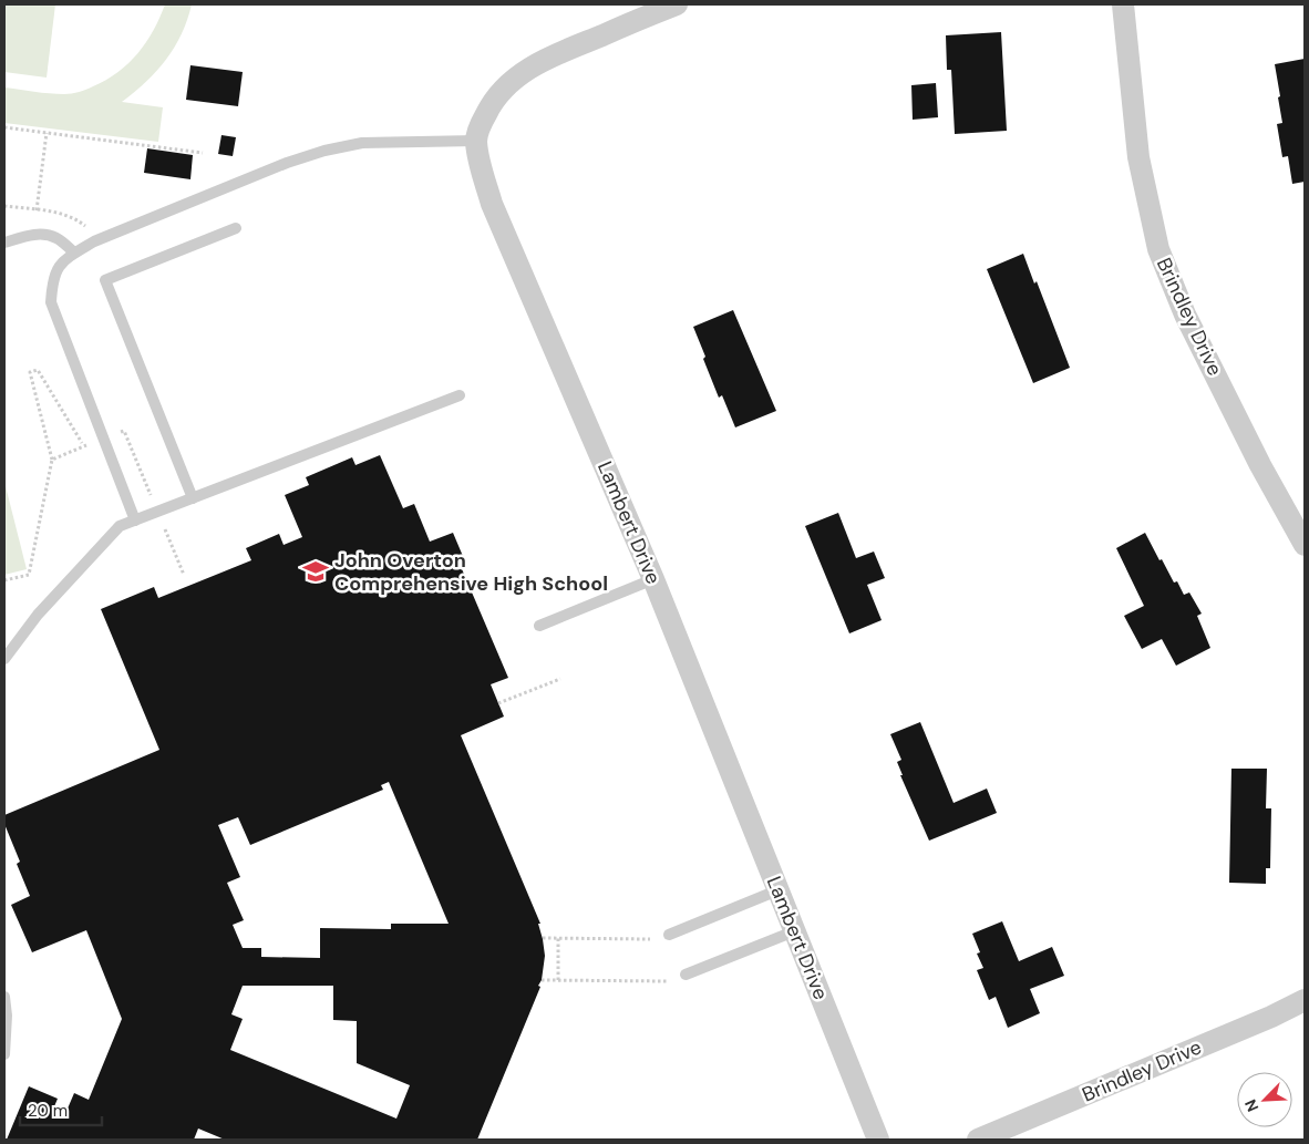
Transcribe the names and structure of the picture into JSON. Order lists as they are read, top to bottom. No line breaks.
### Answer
{"streets":{"street":["Brindley Drive","Lambert Drive"]},"places":{"school or university":["John Overton Comprehensive High School"]},"scale_bar":"20 m","north":"bottom left"}
